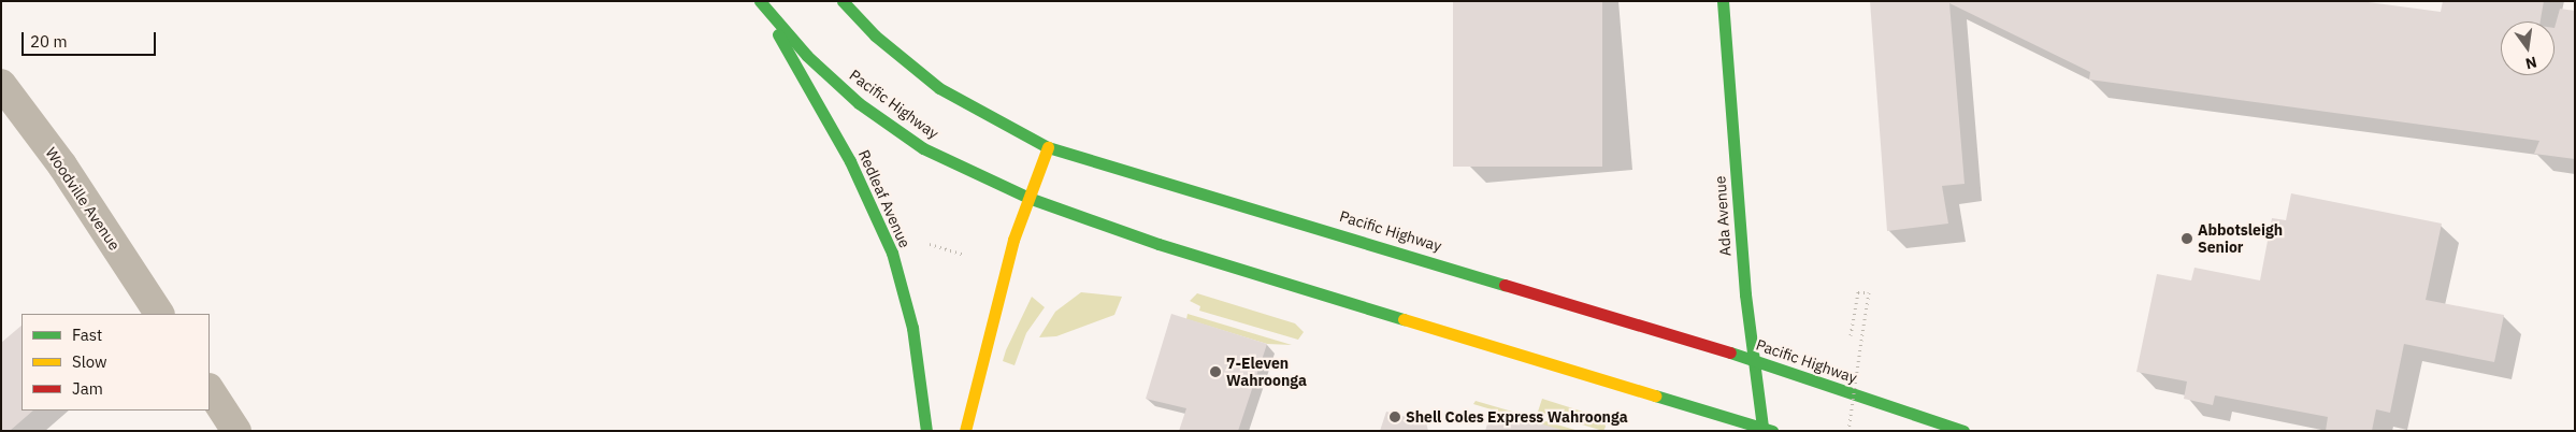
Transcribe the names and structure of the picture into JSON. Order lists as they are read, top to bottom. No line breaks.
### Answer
{"streets":{"main road":["Pacific Highway","Redleaf Avenue","Ada Avenue"],"street":["Woodville Avenue"]},"crossings":[["Pacific Highway","Redleaf Avenue"],["Pacific Highway","Ada Avenue"]],"places":["Abbotsleigh Senior","7-Eleven Wahroonga","Shell Coles Express Wahroonga"],"legend":["Fast","Slow","Jam"],"scale_bar":"20 m","north":"bottom"}
